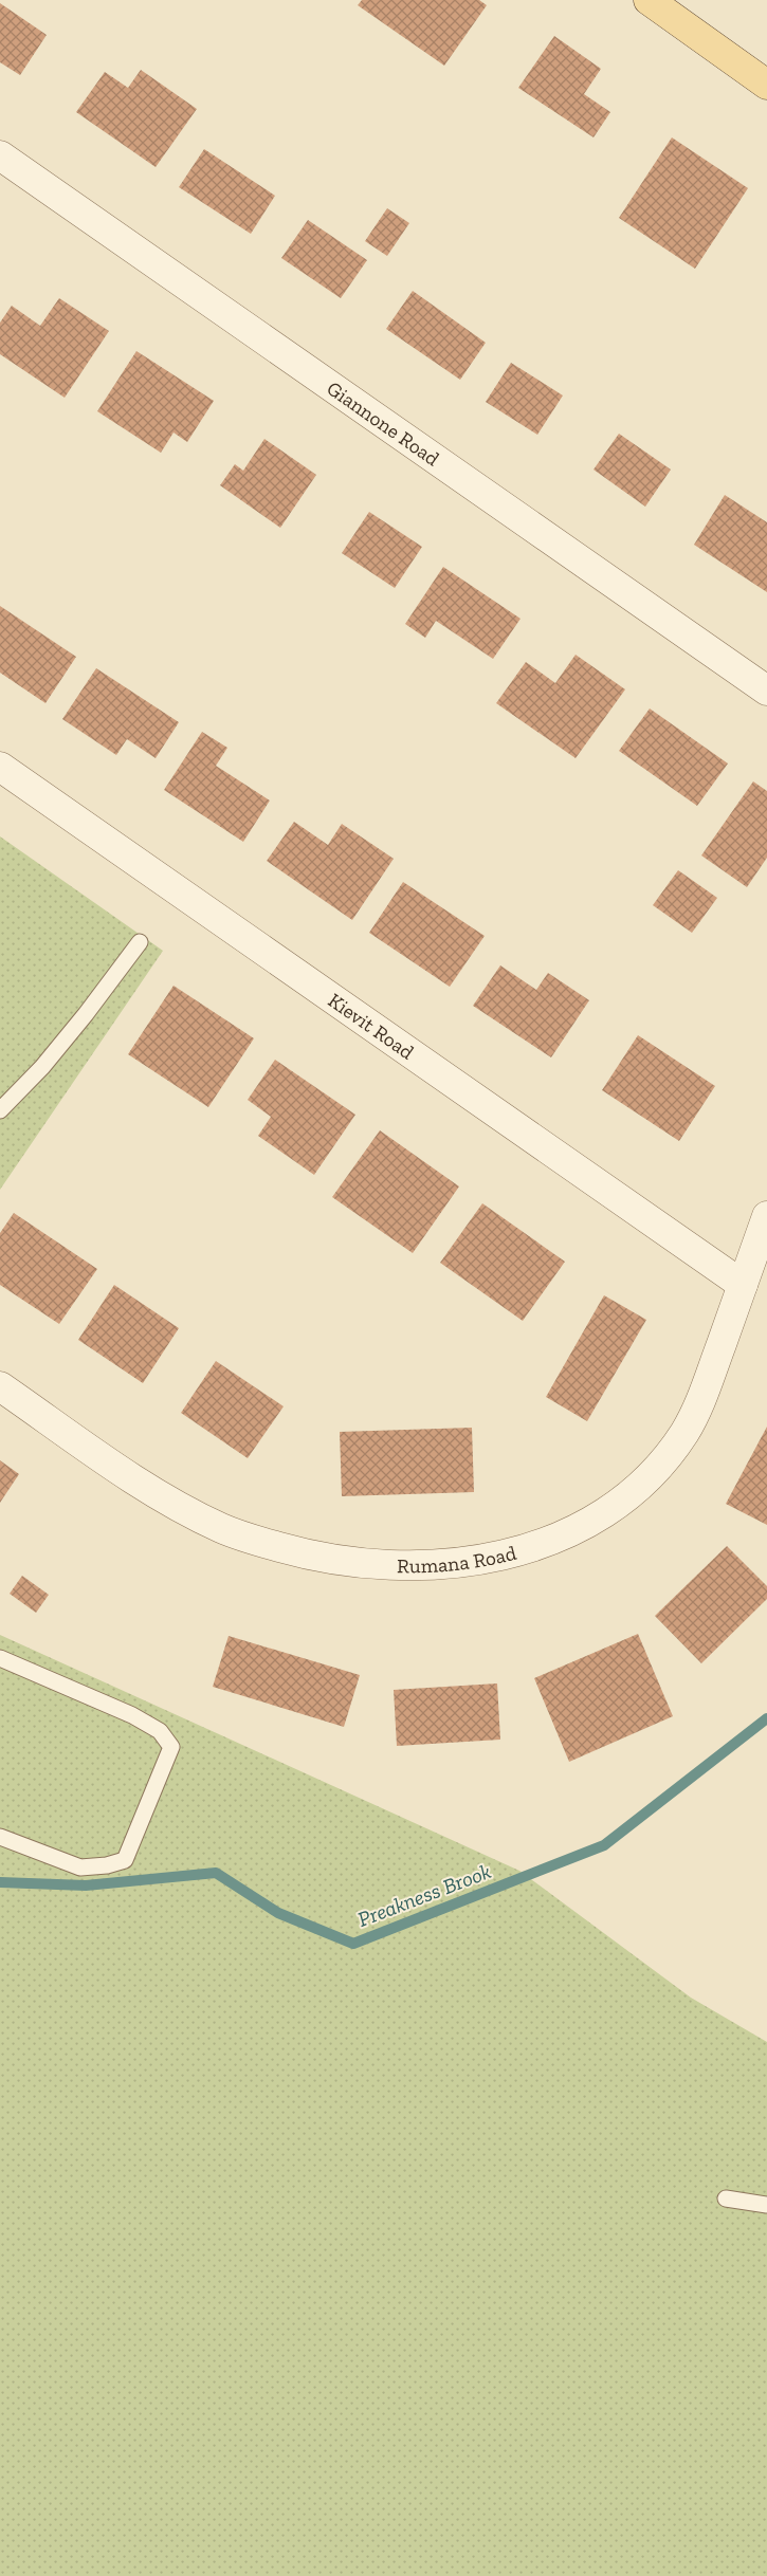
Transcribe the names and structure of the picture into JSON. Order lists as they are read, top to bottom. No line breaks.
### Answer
{"streets":{"street":["Giannone Road","Kievit Road","Rumana Road"]},"crossings":[["Kievit Road","Rumana Road"]],"water":["Preakness Brook"]}
